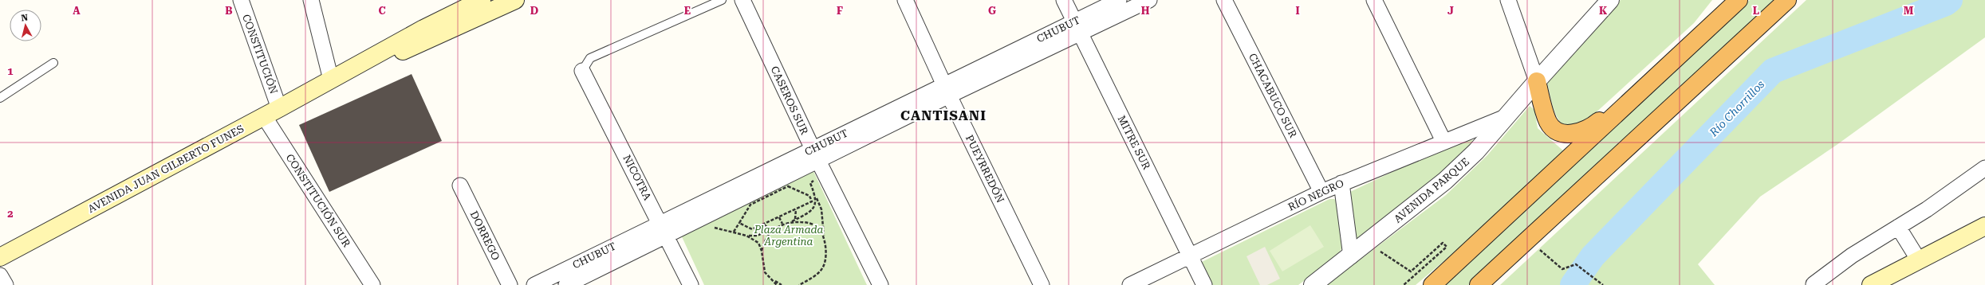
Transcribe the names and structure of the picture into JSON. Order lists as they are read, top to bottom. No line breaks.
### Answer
{"streets":{"main road":["AVENIDA JUAN GILBERTO FUNES"],"street":["CHUBUT","CONSTITUCIÓN","CHACABUCO SUR","CASEROS SUR","MITRE SUR","PUEYRREDÓN","NICOTRA","AVENIDA PARQUE","RÍO NEGRO","CONSTITUCIÓN SUR","DORREGO"]},"crossings":[["CHUBUT","CASEROS SUR"],["CHUBUT","MITRE SUR"],["CHUBUT","PUEYRREDÓN"],["CHUBUT","NICOTRA"],["CONSTITUCIÓN","AVENIDA JUAN GILBERTO FUNES"],["CONSTITUCIÓN","CONSTITUCIÓN SUR"],["CHACABUCO SUR","RÍO NEGRO"],["MITRE SUR","RÍO NEGRO"],["AVENIDA JUAN GILBERTO FUNES","CONSTITUCIÓN SUR"],["AVENIDA PARQUE","RÍO NEGRO"]],"districts":["CANTISANI"],"water":["Río Chorrillos"],"parks":["Plaza Armada Argentina"],"north":"top","grid":{"columns":["A","B","C","D","E","F","G","H","I","J","K","L","M"],"rows":["1","2"]}}
